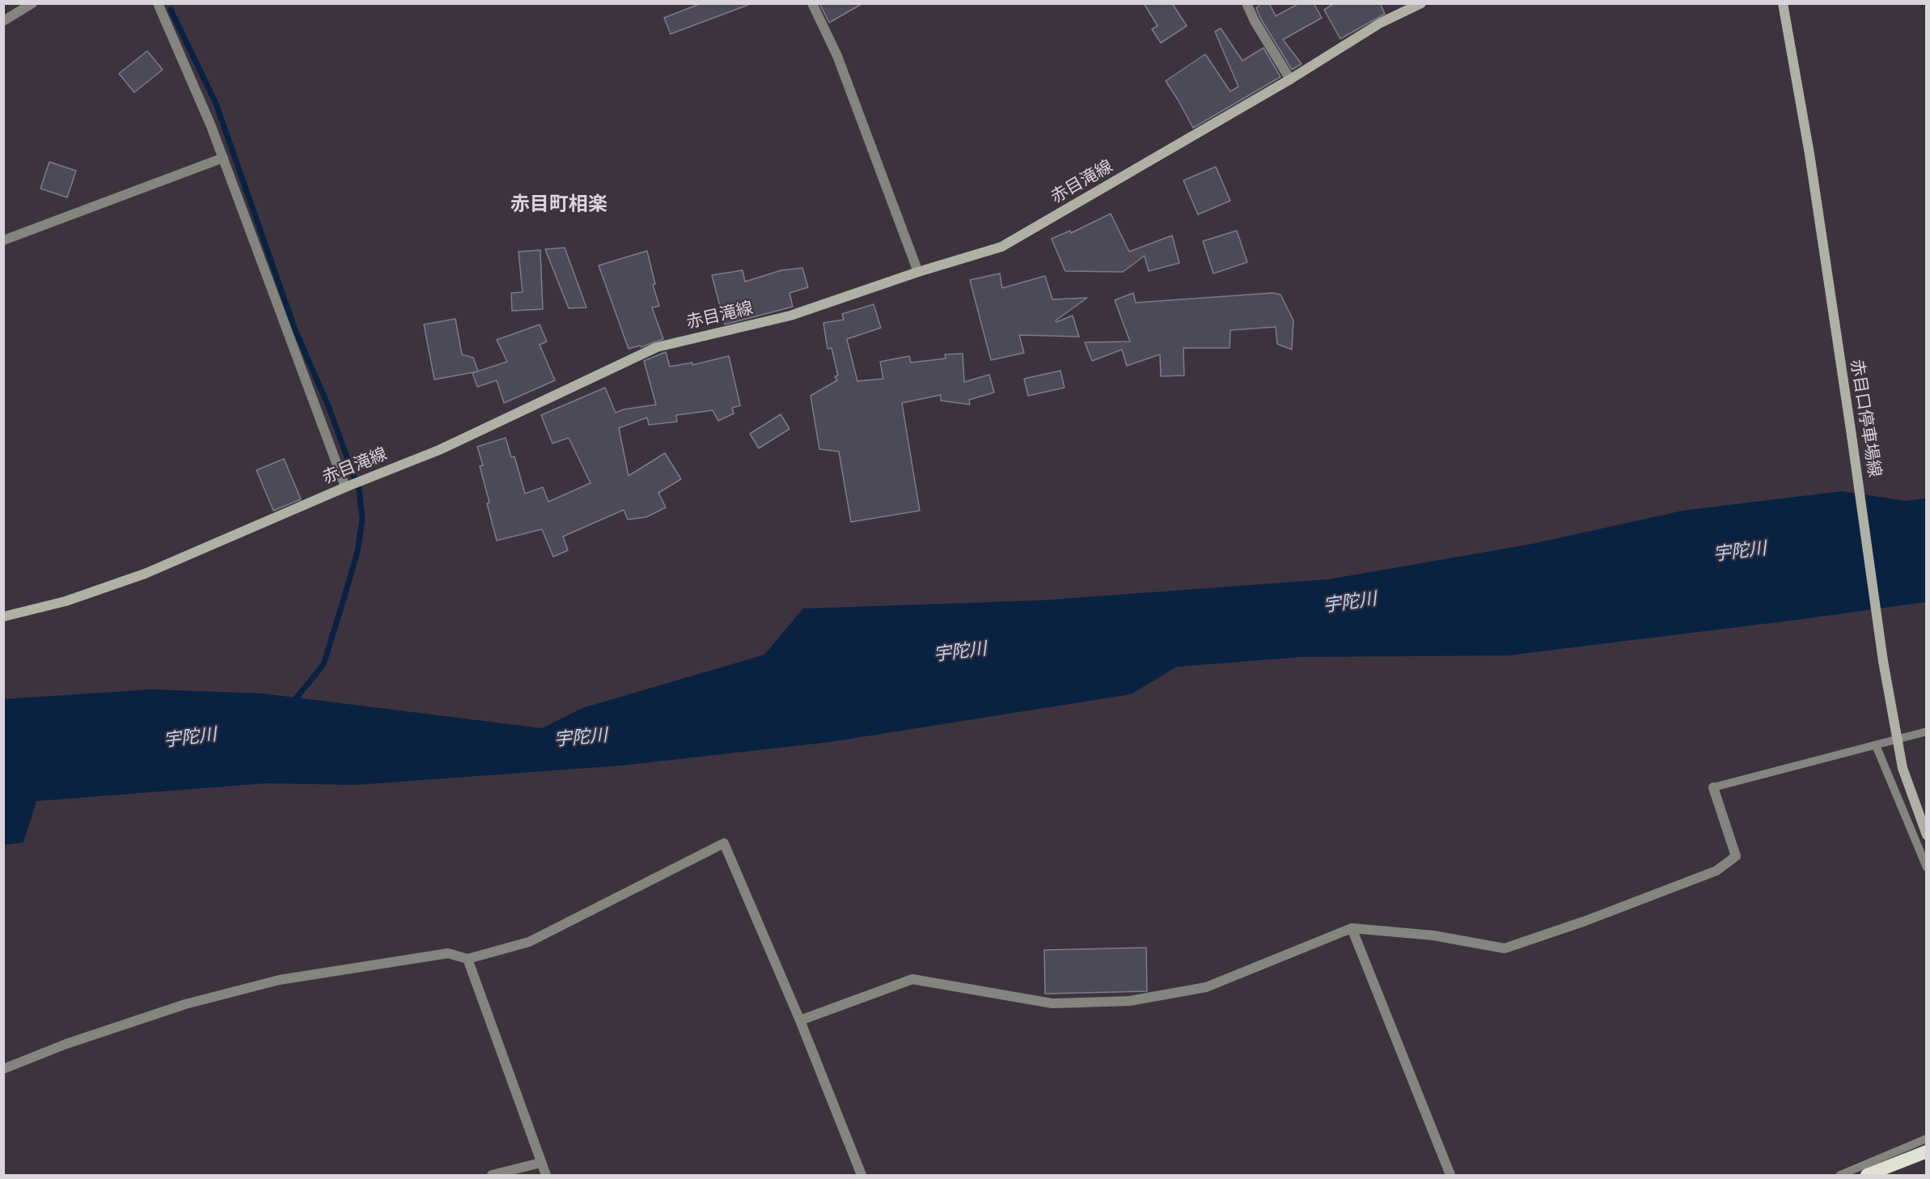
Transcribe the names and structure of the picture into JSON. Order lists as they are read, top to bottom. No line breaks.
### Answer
{"streets":{"main road":["赤目滝線","赤目口停車場線"]},"districts":["赤目町相楽"],"water":["宇陀川"]}
